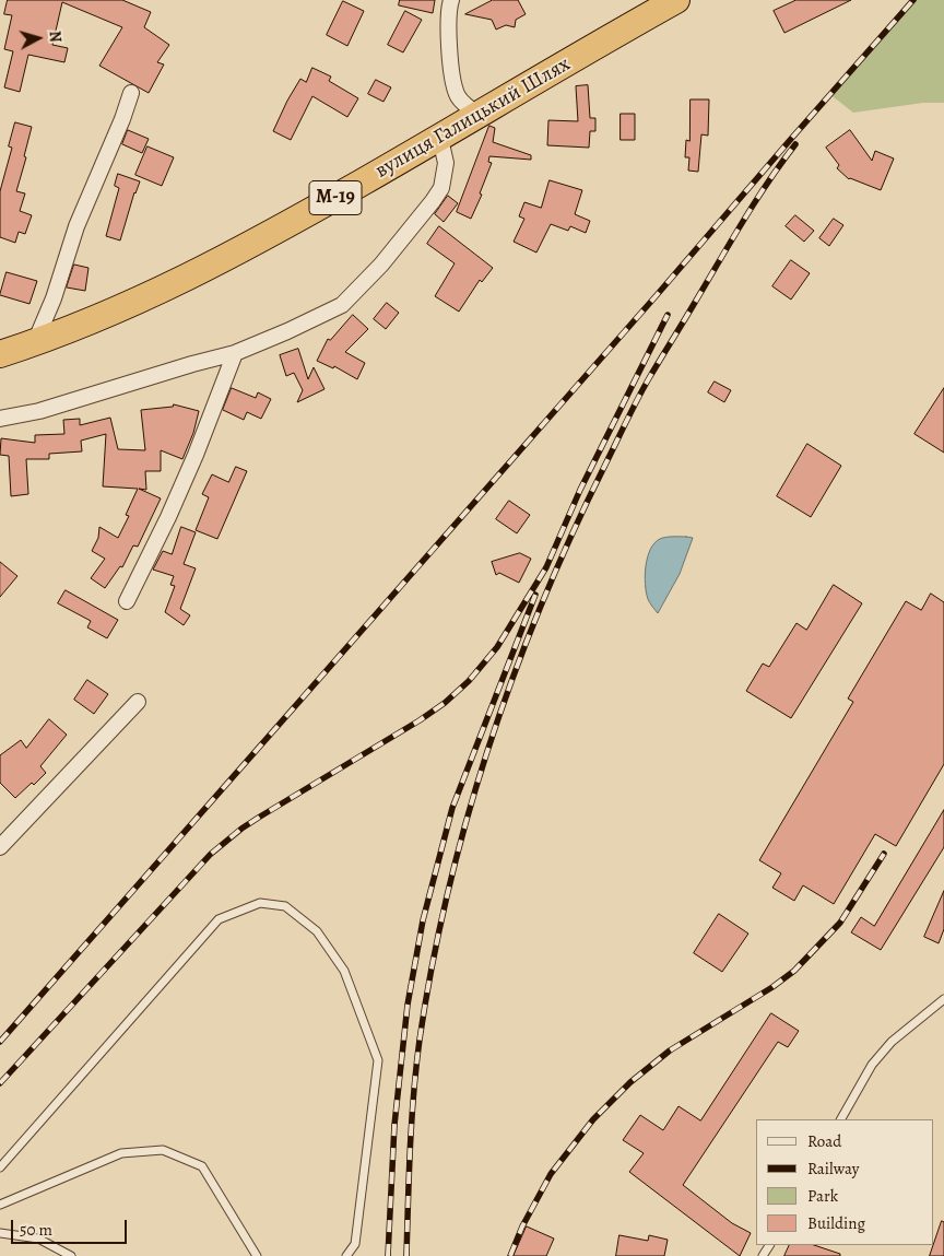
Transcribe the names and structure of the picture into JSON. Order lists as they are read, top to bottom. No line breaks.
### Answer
{"streets":{"highway":["вулиця Галицький Шлях","М-19"]},"legend":["Road","Railway","Park","Building"],"scale_bar":"50 m","north":"right"}
